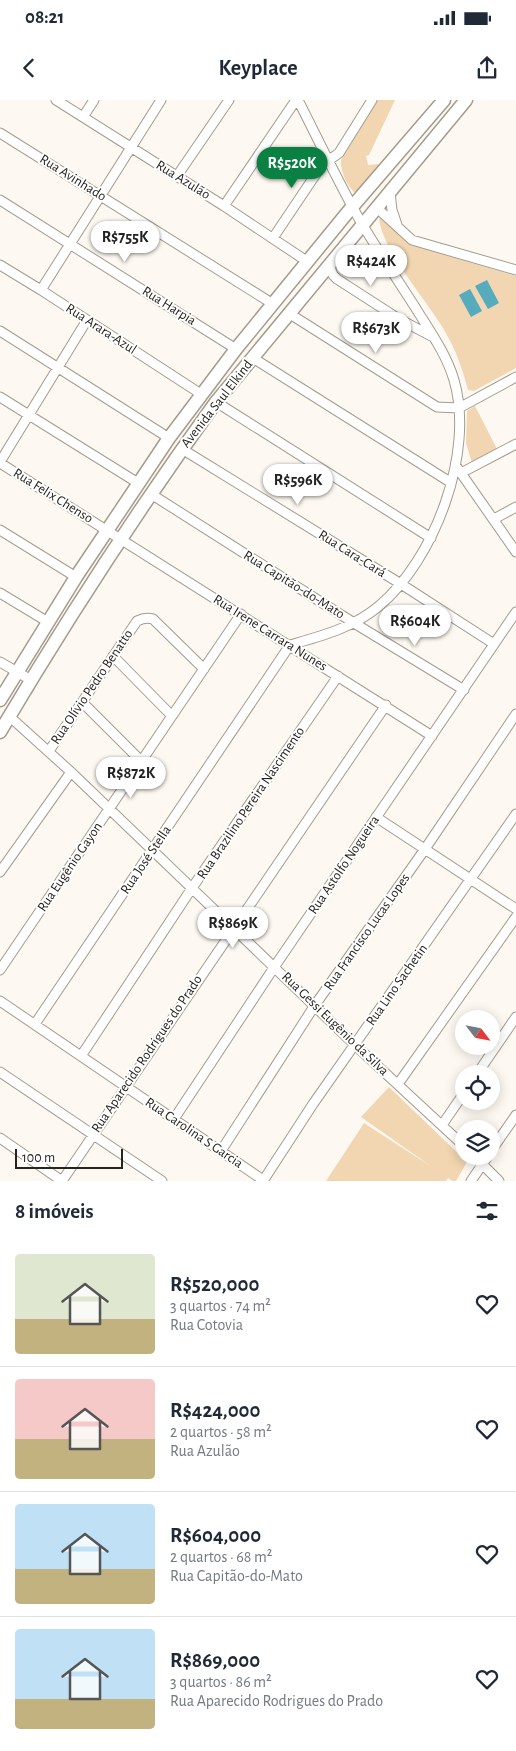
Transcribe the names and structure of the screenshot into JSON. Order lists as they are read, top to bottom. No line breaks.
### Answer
{"streets":{"main road":["Avenida Saul Elkind"],"street":["Rua Avinhado","Rua Azulão","Rua Harpia","Rua Arara-Azul","Rua Felix Chenso","Rua Cara-Cará","Rua Capitão-do-Mato","Rua Irene Carrara Nunes","Rua Olívio Pedro Benatto","Rua Brazilino Pereira Nascimento","Rua José Stella","Rua Astolfo Nogueira","Rua Eugênio Gayon","Rua Francisco Lucas Lopes","Rua Lino Sachetin","Rua Gessi Eugênio da Silva","Rua Aparecido Rodrigues do Prado","Rua Carolina S Garcia"]},"crossings":[["Rua Avinhado","Avenida Saul Elkind"],["Rua Azulão","Avenida Saul Elkind"],["Rua Harpia","Avenida Saul Elkind"],["Rua Arara-Azul","Avenida Saul Elkind"],["Avenida Saul Elkind","Rua Felix Chenso"],["Avenida Saul Elkind","Rua Cara-Cará"],["Avenida Saul Elkind","Rua Capitão-do-Mato"],["Avenida Saul Elkind","Rua Irene Carrara Nunes"],["Avenida Saul Elkind","Rua Gessi Eugênio da Silva"],["Rua Felix Chenso","Rua Irene Carrara Nunes"],["Rua Cara-Cará","Rua Astolfo Nogueira"],["Rua Capitão-do-Mato","Rua Astolfo Nogueira"],["Rua Irene Carrara Nunes","Rua Brazilino Pereira Nascimento"],["Rua Irene Carrara Nunes","Rua José Stella"],["Rua Irene Carrara Nunes","Rua Astolfo Nogueira"],["Rua Irene Carrara Nunes","Rua Eugênio Gayon"],["Rua Irene Carrara Nunes","Rua Aparecido Rodrigues do Prado"],["Rua Olívio Pedro Benatto","Rua Eugênio Gayon"],["Rua Olívio Pedro Benatto","Rua Gessi Eugênio da Silva"],["Rua Brazilino Pereira Nascimento","Rua Gessi Eugênio da Silva"],["Rua Brazilino Pereira Nascimento","Rua Carolina S Garcia"],["Rua José Stella","Rua Gessi Eugênio da Silva"],["Rua José Stella","Rua Carolina S Garcia"],["Rua Astolfo Nogueira","Rua Gessi Eugênio da Silva"],["Rua Astolfo Nogueira","Rua Carolina S Garcia"],["Rua Eugênio Gayon","Rua Gessi Eugênio da Silva"],["Rua Francisco Lucas Lopes","Rua Gessi Eugênio da Silva"],["Rua Francisco Lucas Lopes","Rua Carolina S Garcia"],["Rua Lino Sachetin","Rua Gessi Eugênio da Silva"],["Rua Lino Sachetin","Rua Carolina S Garcia"],["Rua Gessi Eugênio da Silva","Rua Aparecido Rodrigues do Prado"],["Rua Aparecido Rodrigues do Prado","Rua Carolina S Garcia"]],"scale_bar":"100 m","north":"bottom right","page":{"status":"08:21","header":"Keyplace","price":["R$520K","R$755K","R$424K","R$673K","R$596K","R$604K","R$872K","R$869K"],"scale":"100 m","heading":"8 imóveis","list":[{"name":"R$520,000","note":"3 quartos · 74 m² · Rua Cotovia"},{"name":"R$424,000","note":"2 quartos · 58 m² · Rua Azulão"},{"name":"R$604,000","note":"2 quartos · 68 m² · Rua Capitão-do-Mato"},{"name":"R$869,000","note":"3 quartos · 86 m² · Rua Aparecido Rodrigues do Prado"}]}}
